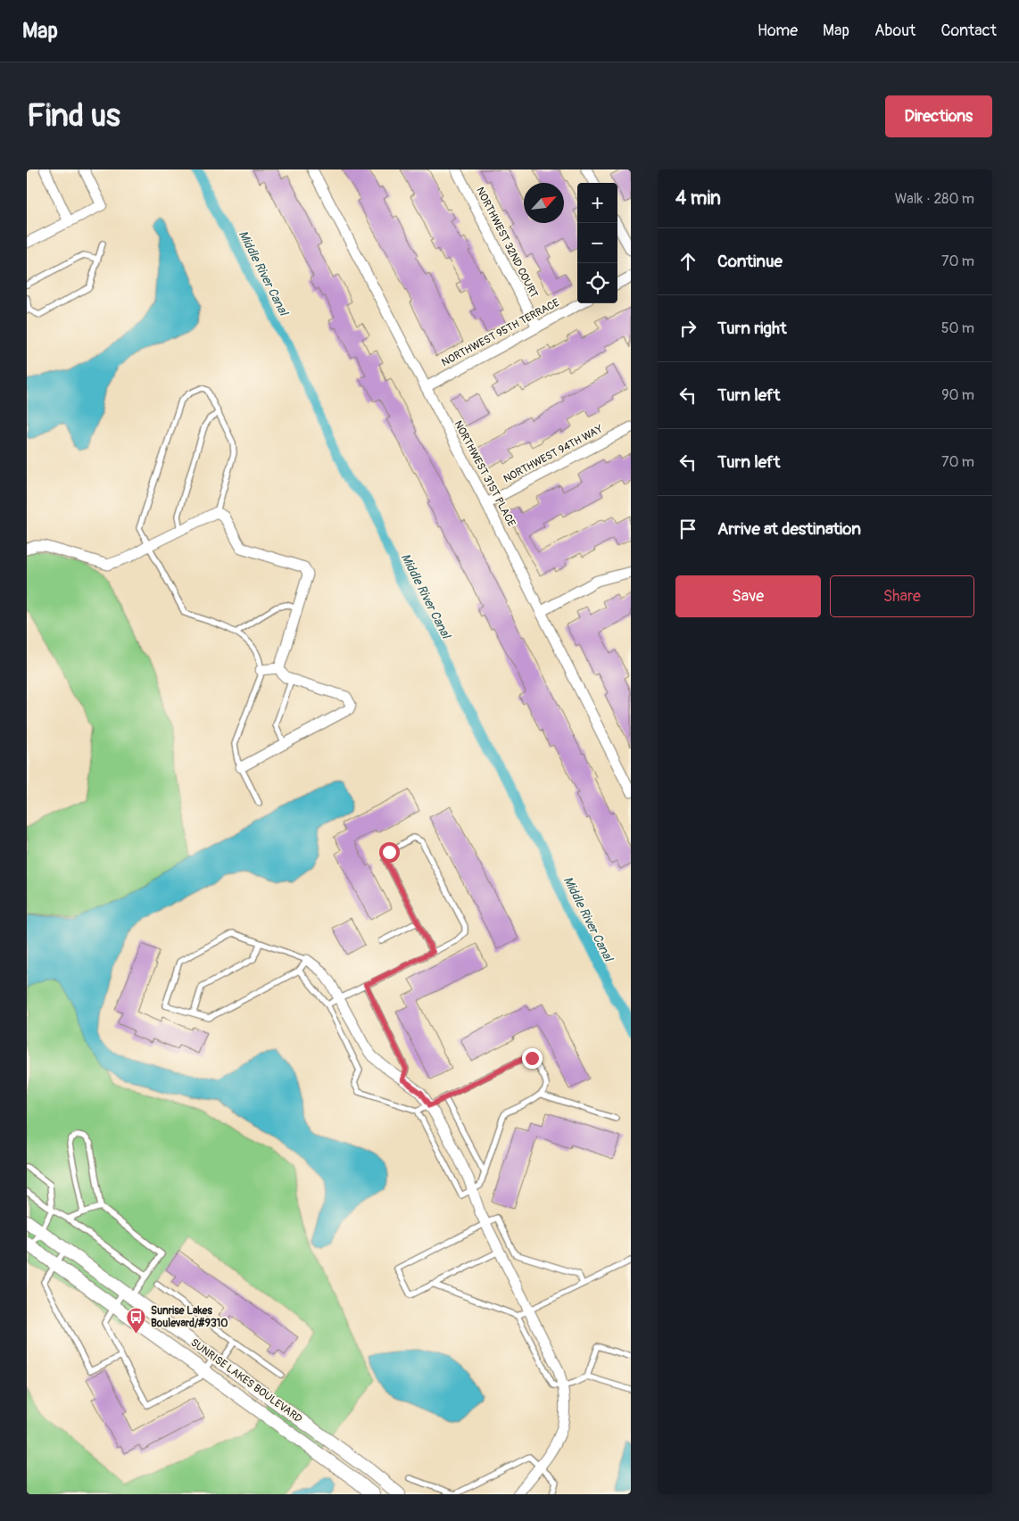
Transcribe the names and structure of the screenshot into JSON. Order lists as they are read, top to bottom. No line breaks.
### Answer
{"streets":{"street":["NORTHWEST 32ND COURT","NORTHWEST 95TH TERRACE","NORTHWEST 94TH WAY","NORTHWEST 31ST PLACE","SUNRISE LAKES BOULEVARD"]},"crossings":[["NORTHWEST 32ND COURT","NORTHWEST 95TH TERRACE"],["NORTHWEST 95TH TERRACE","NORTHWEST 31ST PLACE"],["NORTHWEST 94TH WAY","NORTHWEST 31ST PLACE"]],"water":["Middle River Canal"],"places":{"bus stop":["Sunrise Lakes Boulevard/#9310"]},"north":"top right","page":{"header":"Map","nav":["Home","Map","About","Contact"],"buttons":["Directions",["Save","Share"]],"title":"Find us","heading":["4 min","Walk · 280 m"],"map_buttons":["+","−"],"list":[["Continue","70 m"],["Turn right","50 m"],["Turn left","90 m"],["Turn left","70 m"],"Arrive at destination"]}}
